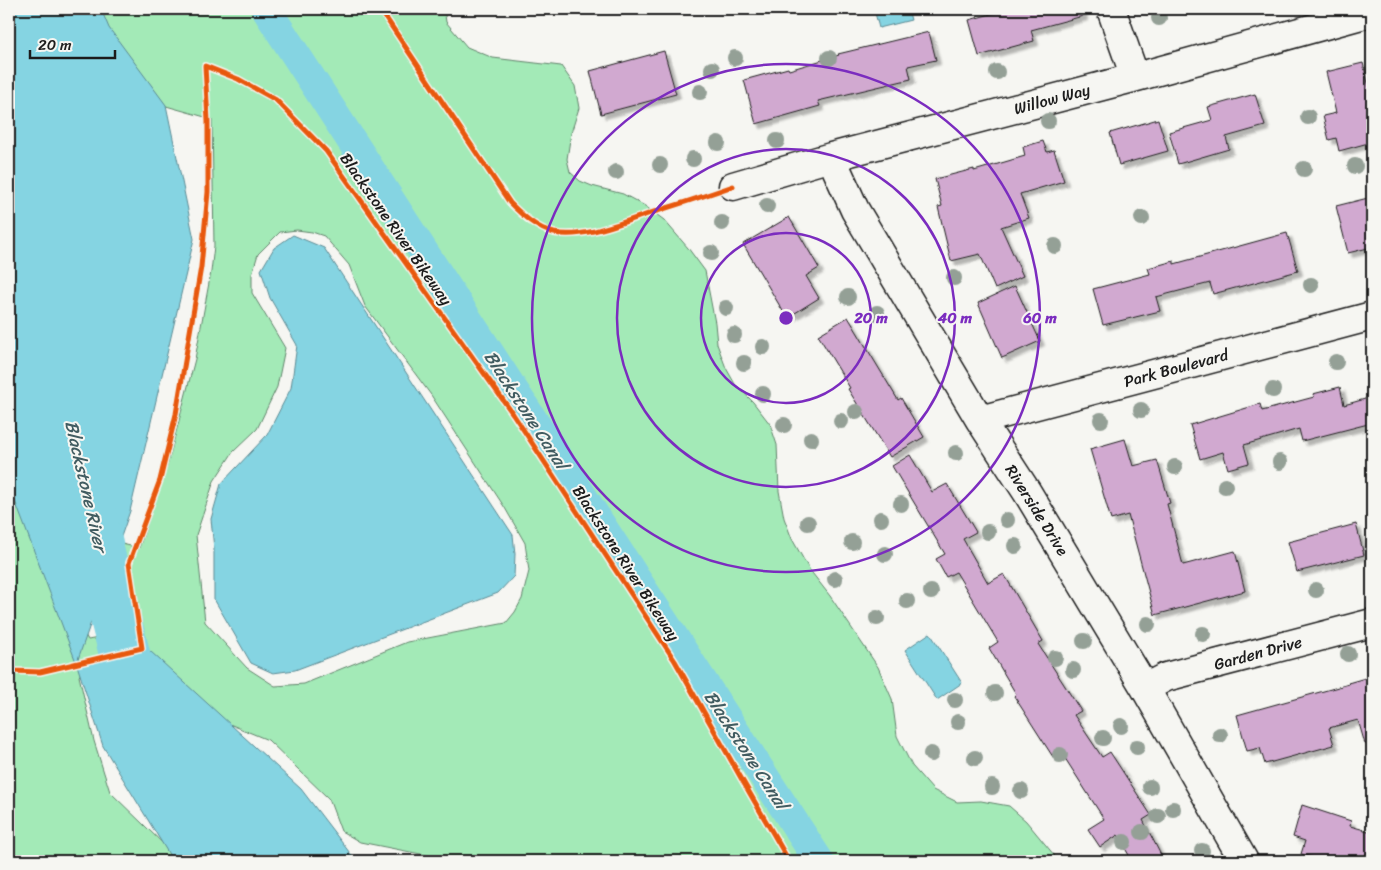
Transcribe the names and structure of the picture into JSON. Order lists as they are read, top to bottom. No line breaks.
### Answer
{"streets":{"street":["Willow Way","Park Boulevard","Riverside Drive","Garden Drive"],"cycle path":["Blackstone River Bikeway"]},"crossings":[["Willow Way","Riverside Drive"],["Park Boulevard","Riverside Drive"],["Riverside Drive","Garden Drive"]],"water":["Blackstone Canal","Blackstone River"],"scale_bar":"20 m","rings":["20 m","40 m","60 m"]}
